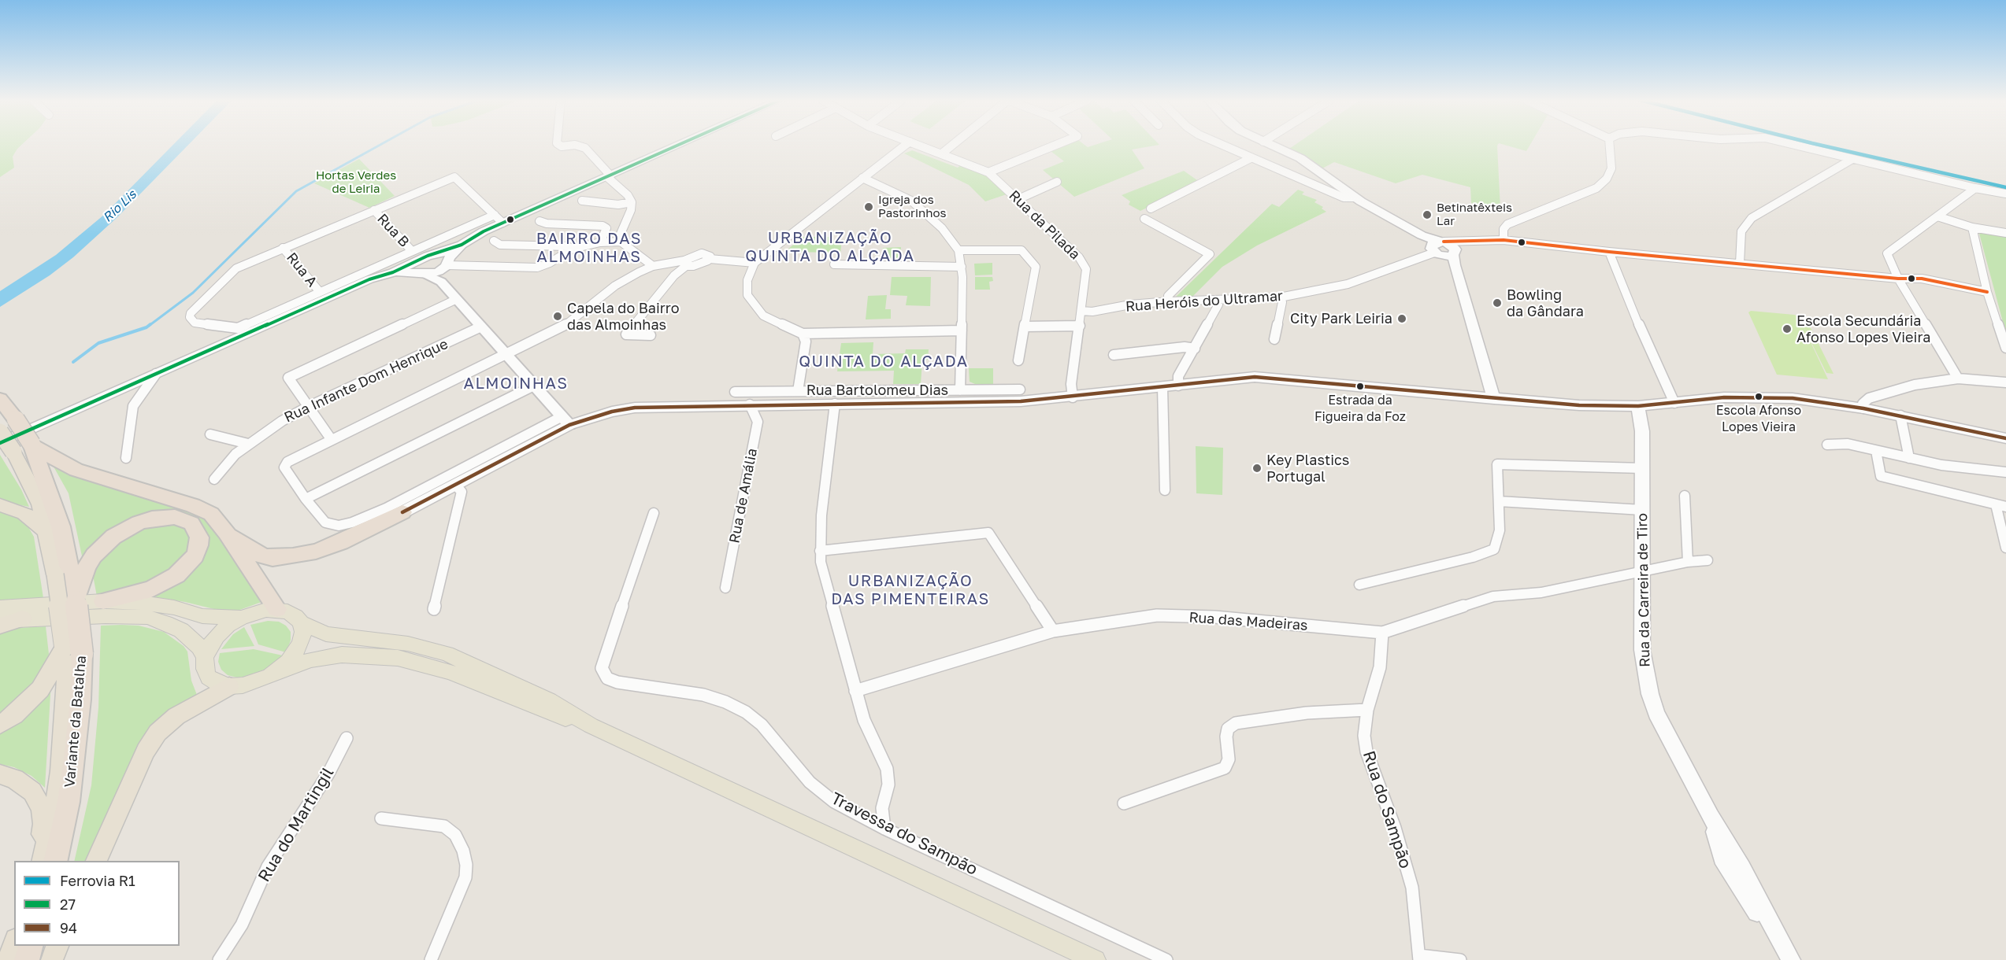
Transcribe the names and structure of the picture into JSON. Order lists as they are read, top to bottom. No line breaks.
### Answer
{"streets":{"highway":["Variante da Batalha"],"main road":["Rua da Carreira de Tiro"],"street":["Rua da Pilada","Rua B","Rua A","Rua Heróis do Ultramar","Rua Infante Dom Henrique","Rua Bartolomeu Dias","Rua de Amália","Rua das Madeiras","Rua do Sampão","Rua do Martingil","Travessa do Sampão"]},"crossings":[["Rua da Pilada","Rua Heróis do Ultramar"],["Rua da Carreira de Tiro","Rua das Madeiras"],["Rua das Madeiras","Rua do Sampão"]],"districts":["URBANIZAÇÃO QUINTA DO ALÇADA","BAIRRO DAS ALMOINHAS","QUINTA DO ALÇADA","ALMOINHAS","URBANIZAÇÃO DAS PIMENTEIRAS"],"water":["Rio Lis"],"parks":["Hortas Verdes de Leiria"],"places":["Igreja dos Pastorinhos","Betinatêxteis Lar","Bowling da Gândara","Capela do Bairro das Almoinhas","City Park Leiria","Escola Secundária Afonso Lopes Vieira","Estrada da Figueira da Foz","Escola Afonso Lopes Vieira","Key Plastics Portugal"],"lines":["rail line R1","transit line 27","transit line 94"],"legend":["Ferrovia R1","27","94"]}
